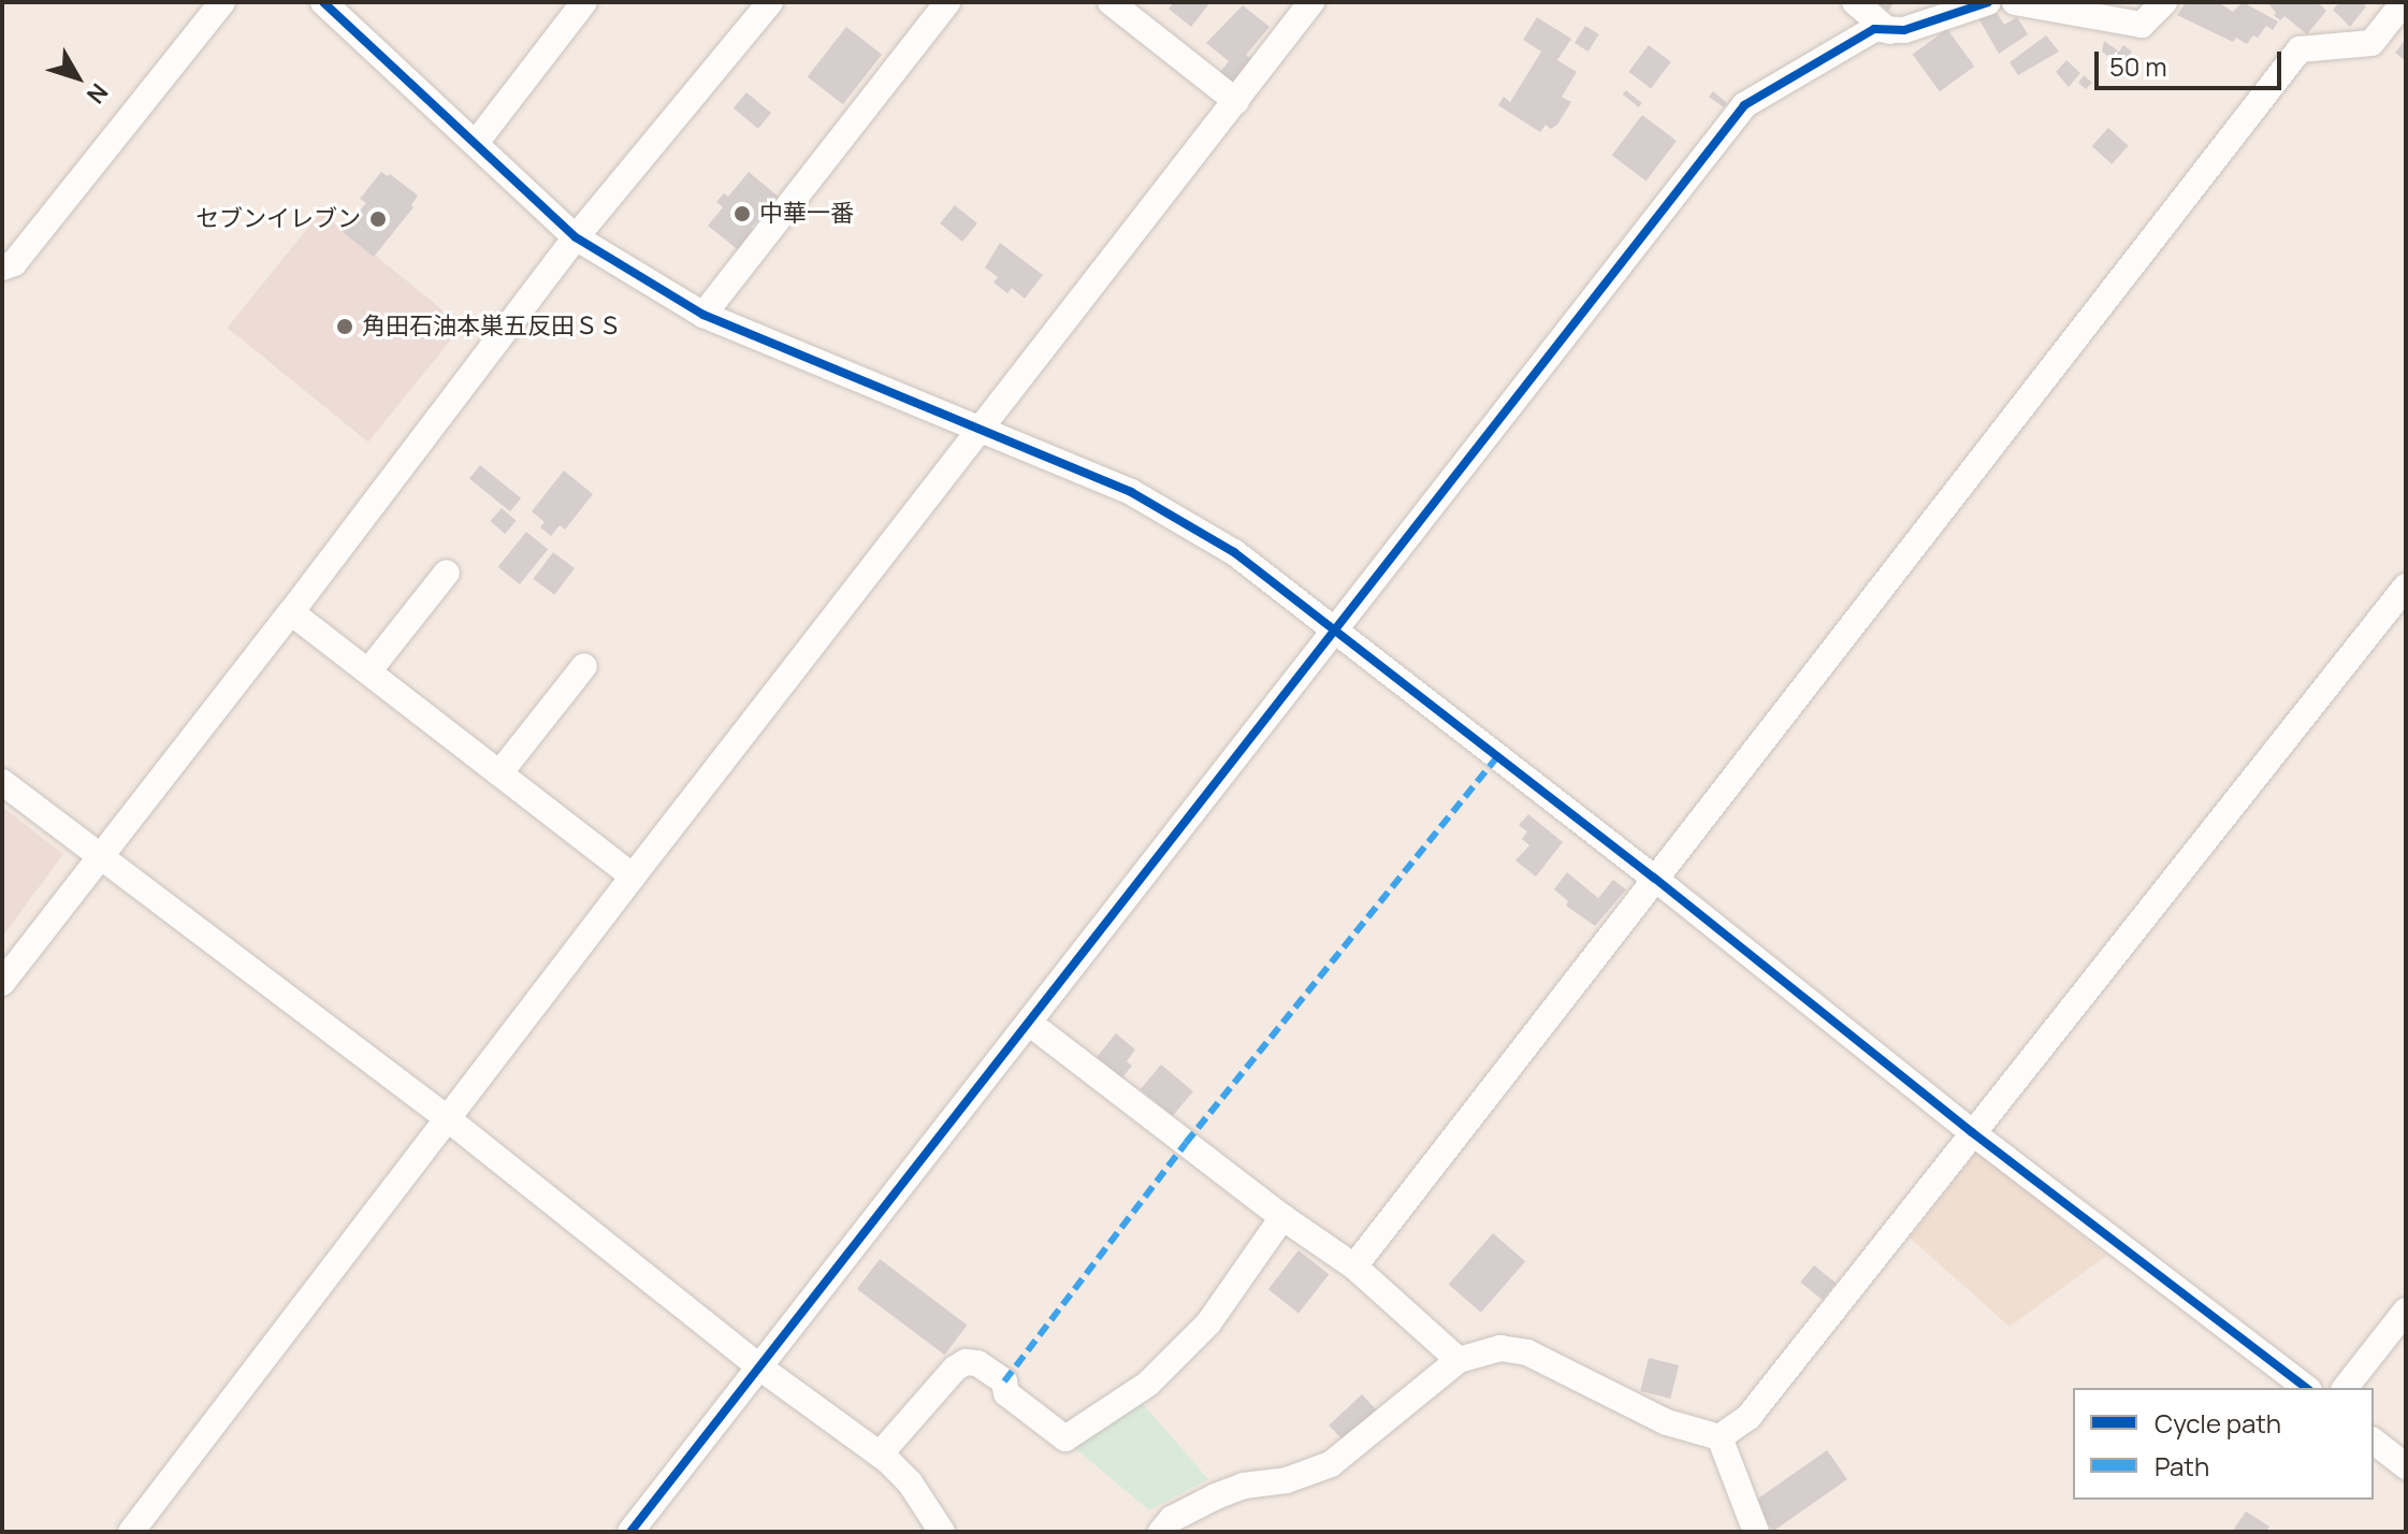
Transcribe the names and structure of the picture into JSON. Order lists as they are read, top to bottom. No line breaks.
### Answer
{"places":["中華一番","セブンイレブン","角田石油本巣五反田ＳＳ"],"legend":["Cycle path","Path"],"scale_bar":"50 m","north":"bottom right"}
